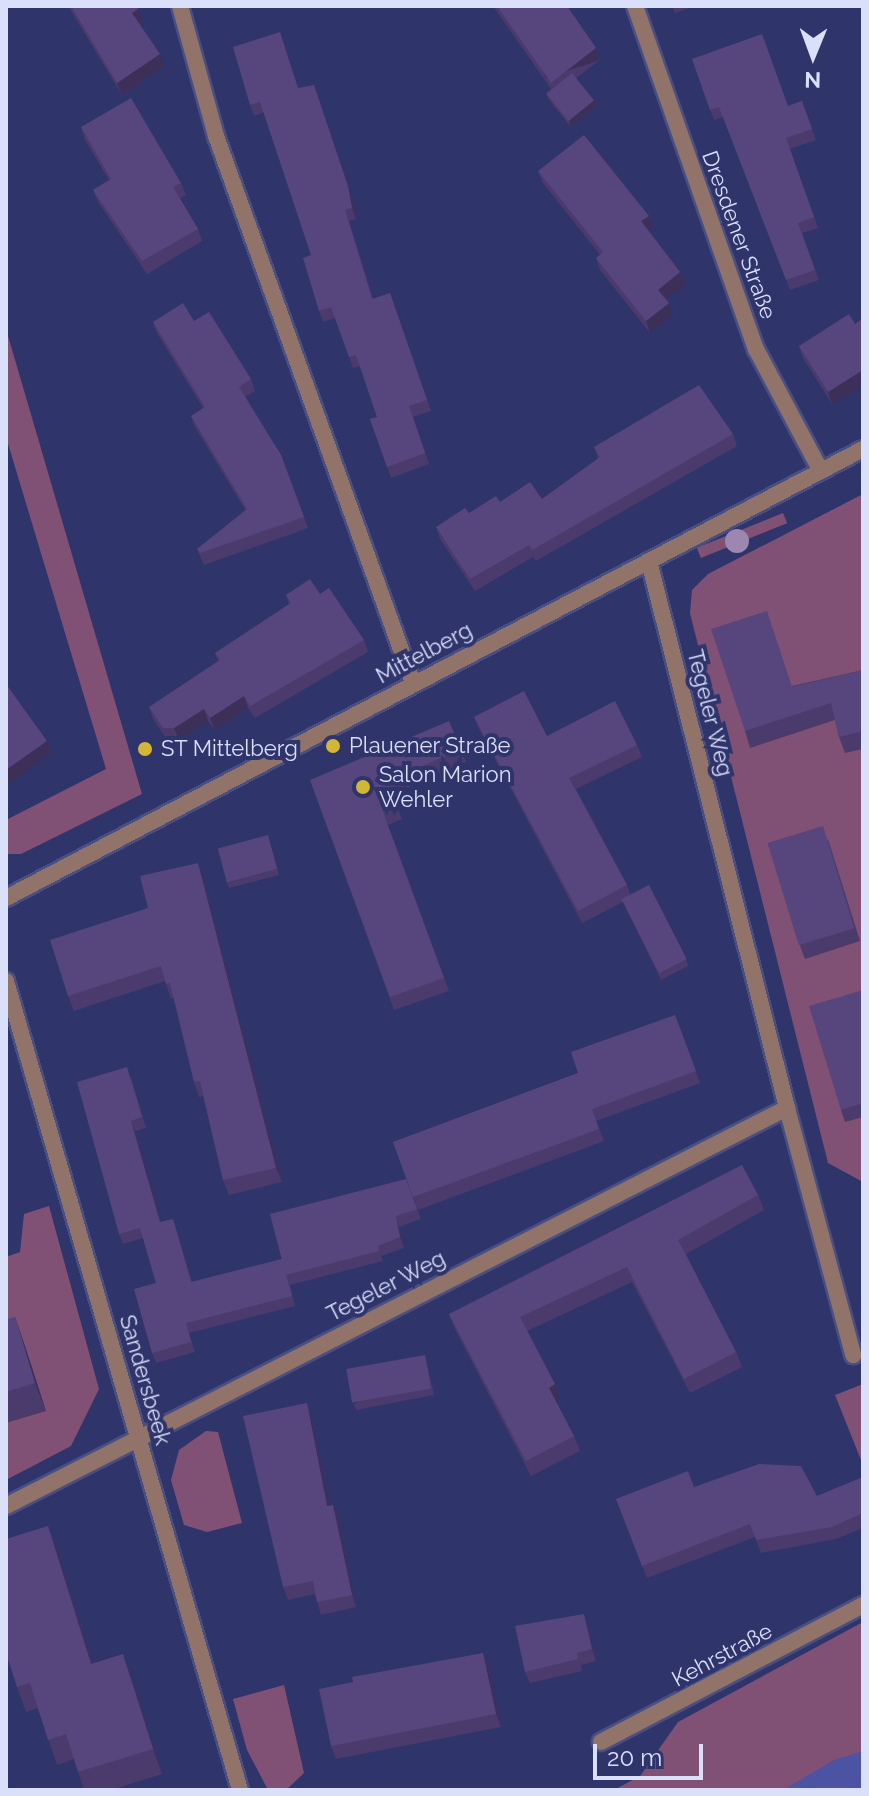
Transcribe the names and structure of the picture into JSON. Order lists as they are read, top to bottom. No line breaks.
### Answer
{"streets":{"street":["Dresdener Straße","Mittelberg","Tegeler Weg","Sandersbeek","Kehrstraße"]},"crossings":[["Dresdener Straße","Mittelberg"],["Mittelberg","Tegeler Weg"],["Tegeler Weg","Sandersbeek"]],"places":["Plauener Straße","ST Mittelberg","Salon Marion Wehler"],"scale_bar":"20 m","north":"bottom"}
